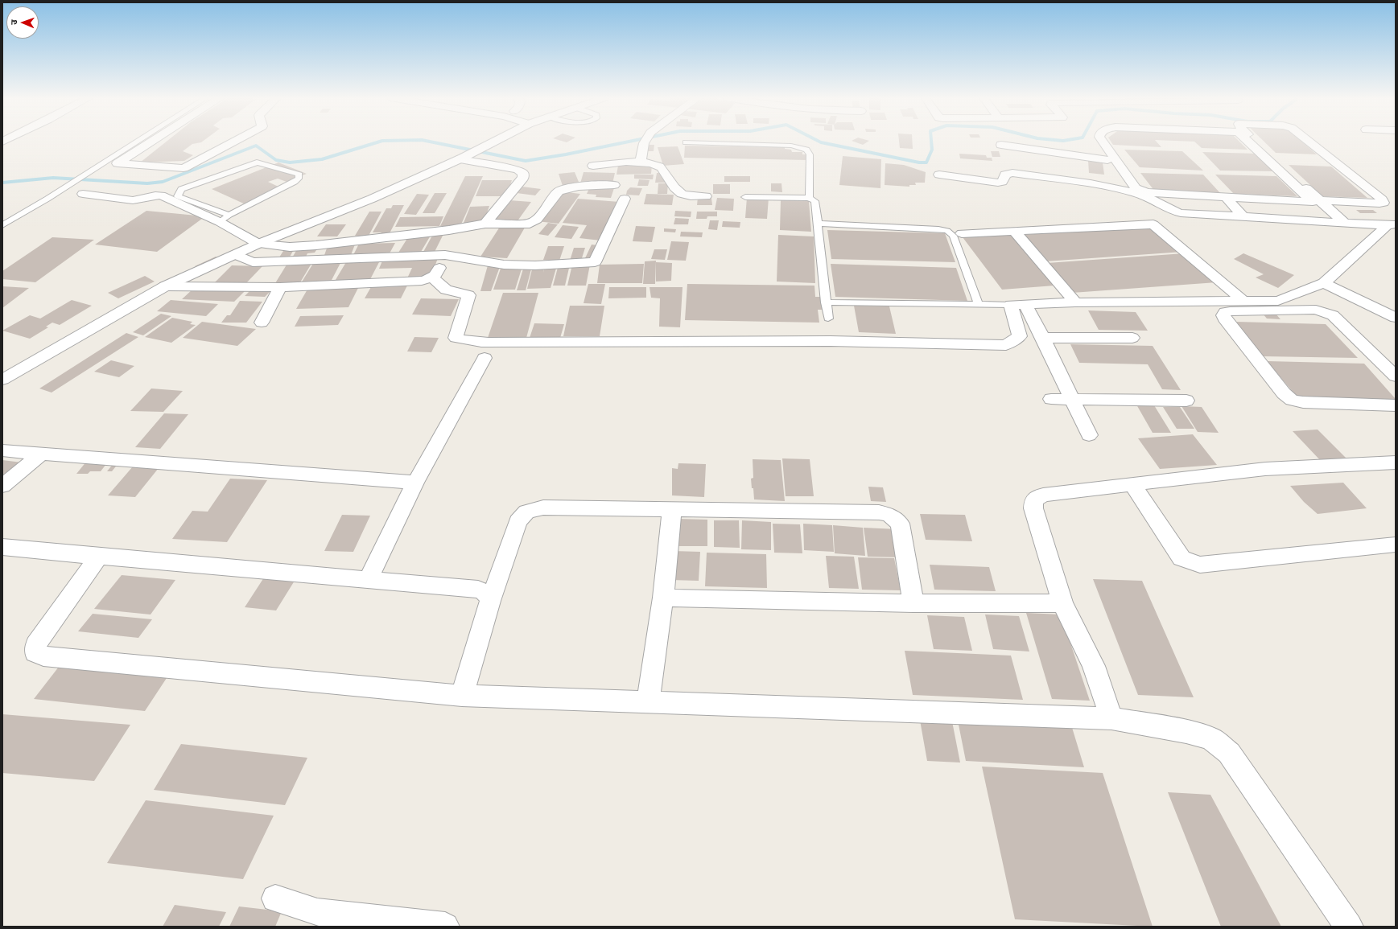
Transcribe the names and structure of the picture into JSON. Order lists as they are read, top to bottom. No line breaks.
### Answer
{"north":"left"}
